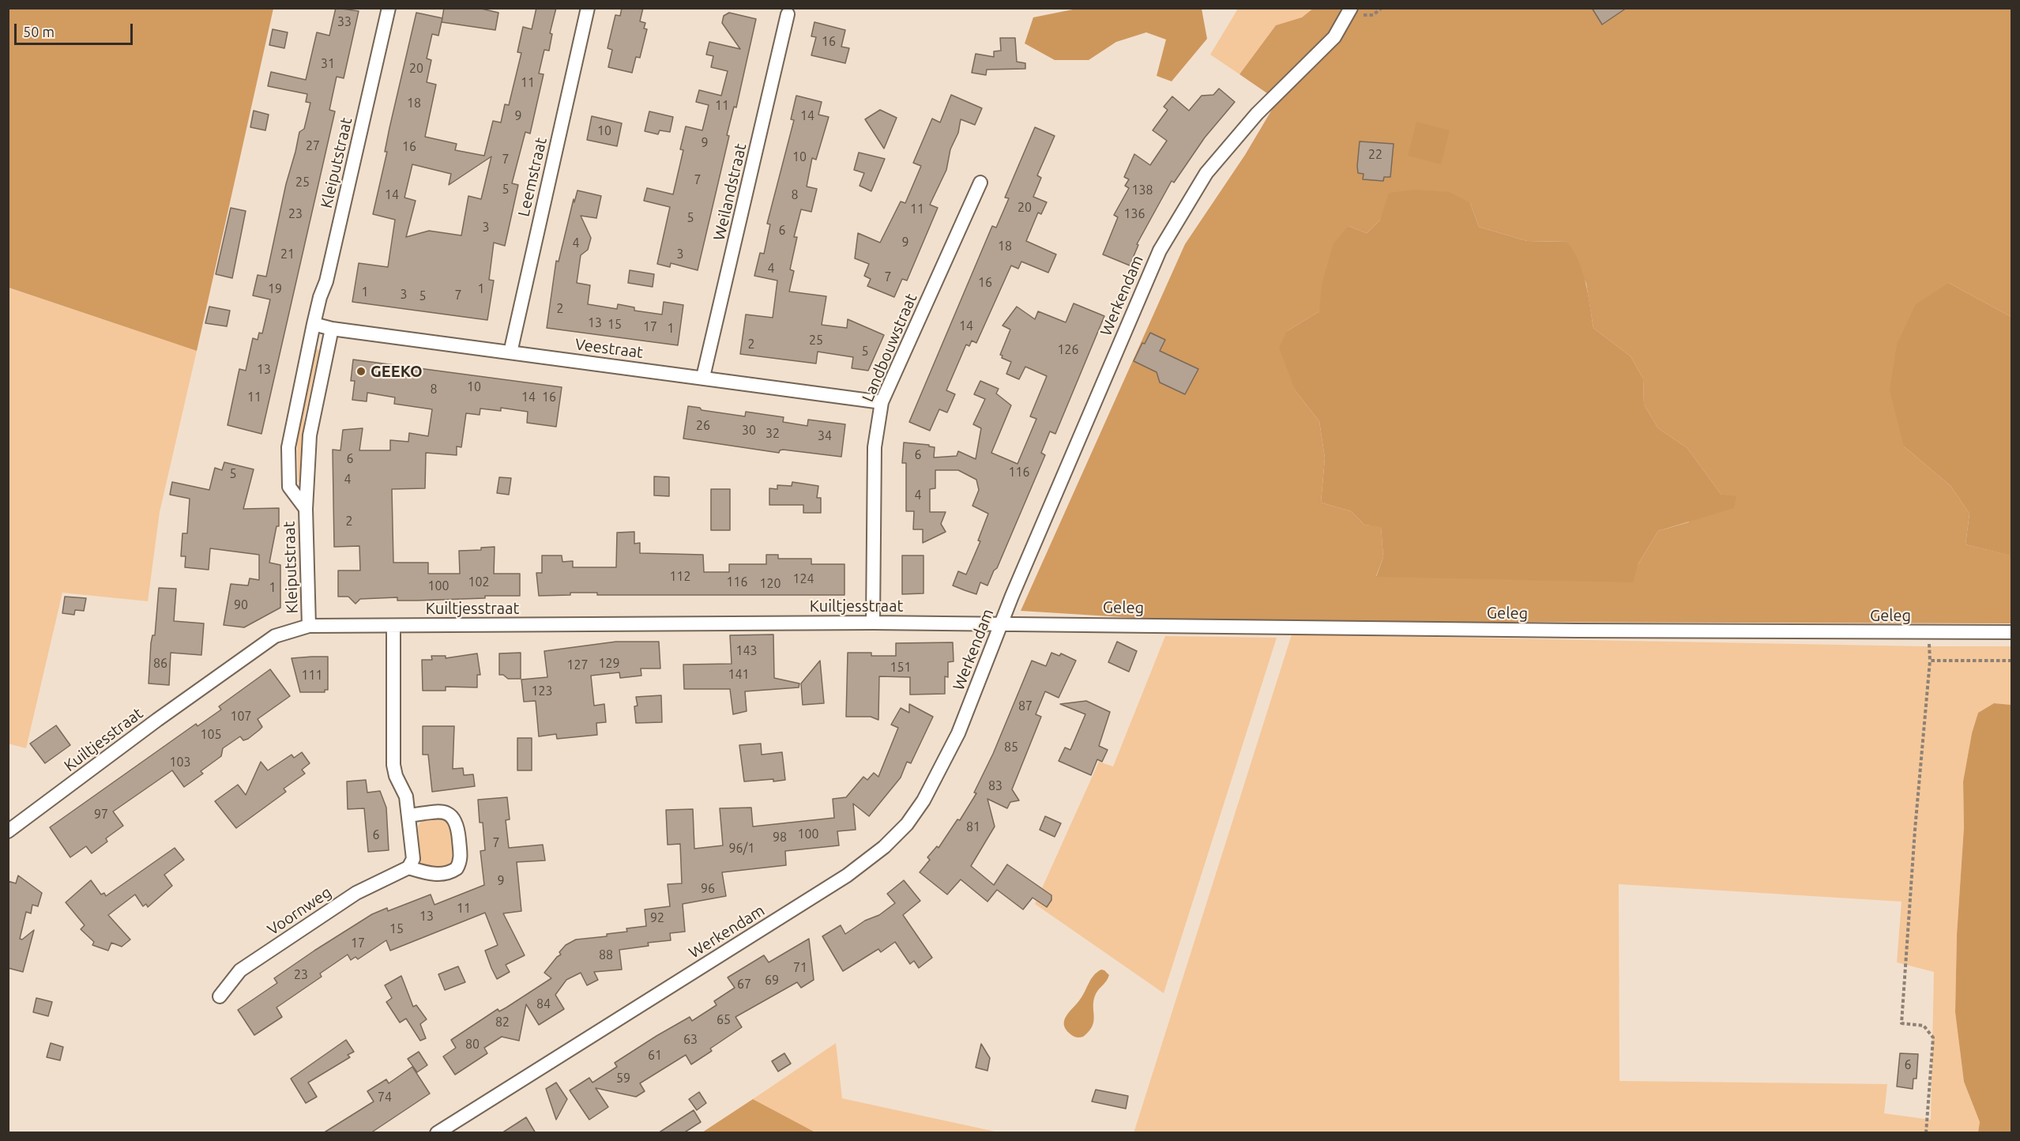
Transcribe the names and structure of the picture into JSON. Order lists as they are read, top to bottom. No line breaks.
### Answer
{"streets":{"street":["Kleiputstraat","Leemstraat","Weilandstraat","Werkendam","Landbouwstraat","Veestraat","Kuiltjesstraat","Geleg","Voornweg"]},"crossings":[["Kleiputstraat","Veestraat"],["Kleiputstraat","Kuiltjesstraat"],["Leemstraat","Veestraat"],["Weilandstraat","Veestraat"],["Werkendam","Kuiltjesstraat"],["Werkendam","Geleg"],["Landbouwstraat","Veestraat"],["Landbouwstraat","Kuiltjesstraat"],["Kuiltjesstraat","Geleg"]],"places":["GEEKO"],"house_numbers":["33","16","31","20","11","18","11","9","14","10","9","27","16","22","10","7","7","25","5","138","14","8","20","11","23","136","5","3","6","9","4","18","21","3","4","7","16","19","1","1","3","7","5","2","13","15","14","17","1","25","2","126","5","13","10","8","11","14","16","26","30","32","34","6","6","116","5","4","4","2","112","124","102","116","120","100","1","90","143","86","129","127","151","141","111","123","87","107","105","85","103","83","97","81","100","6","98","7","96/1","9","96","11","13","92","15","17","88","71","23","69","67","84","65","82","63","80","61","6","59","74"],"scale_bar":"50 m"}
